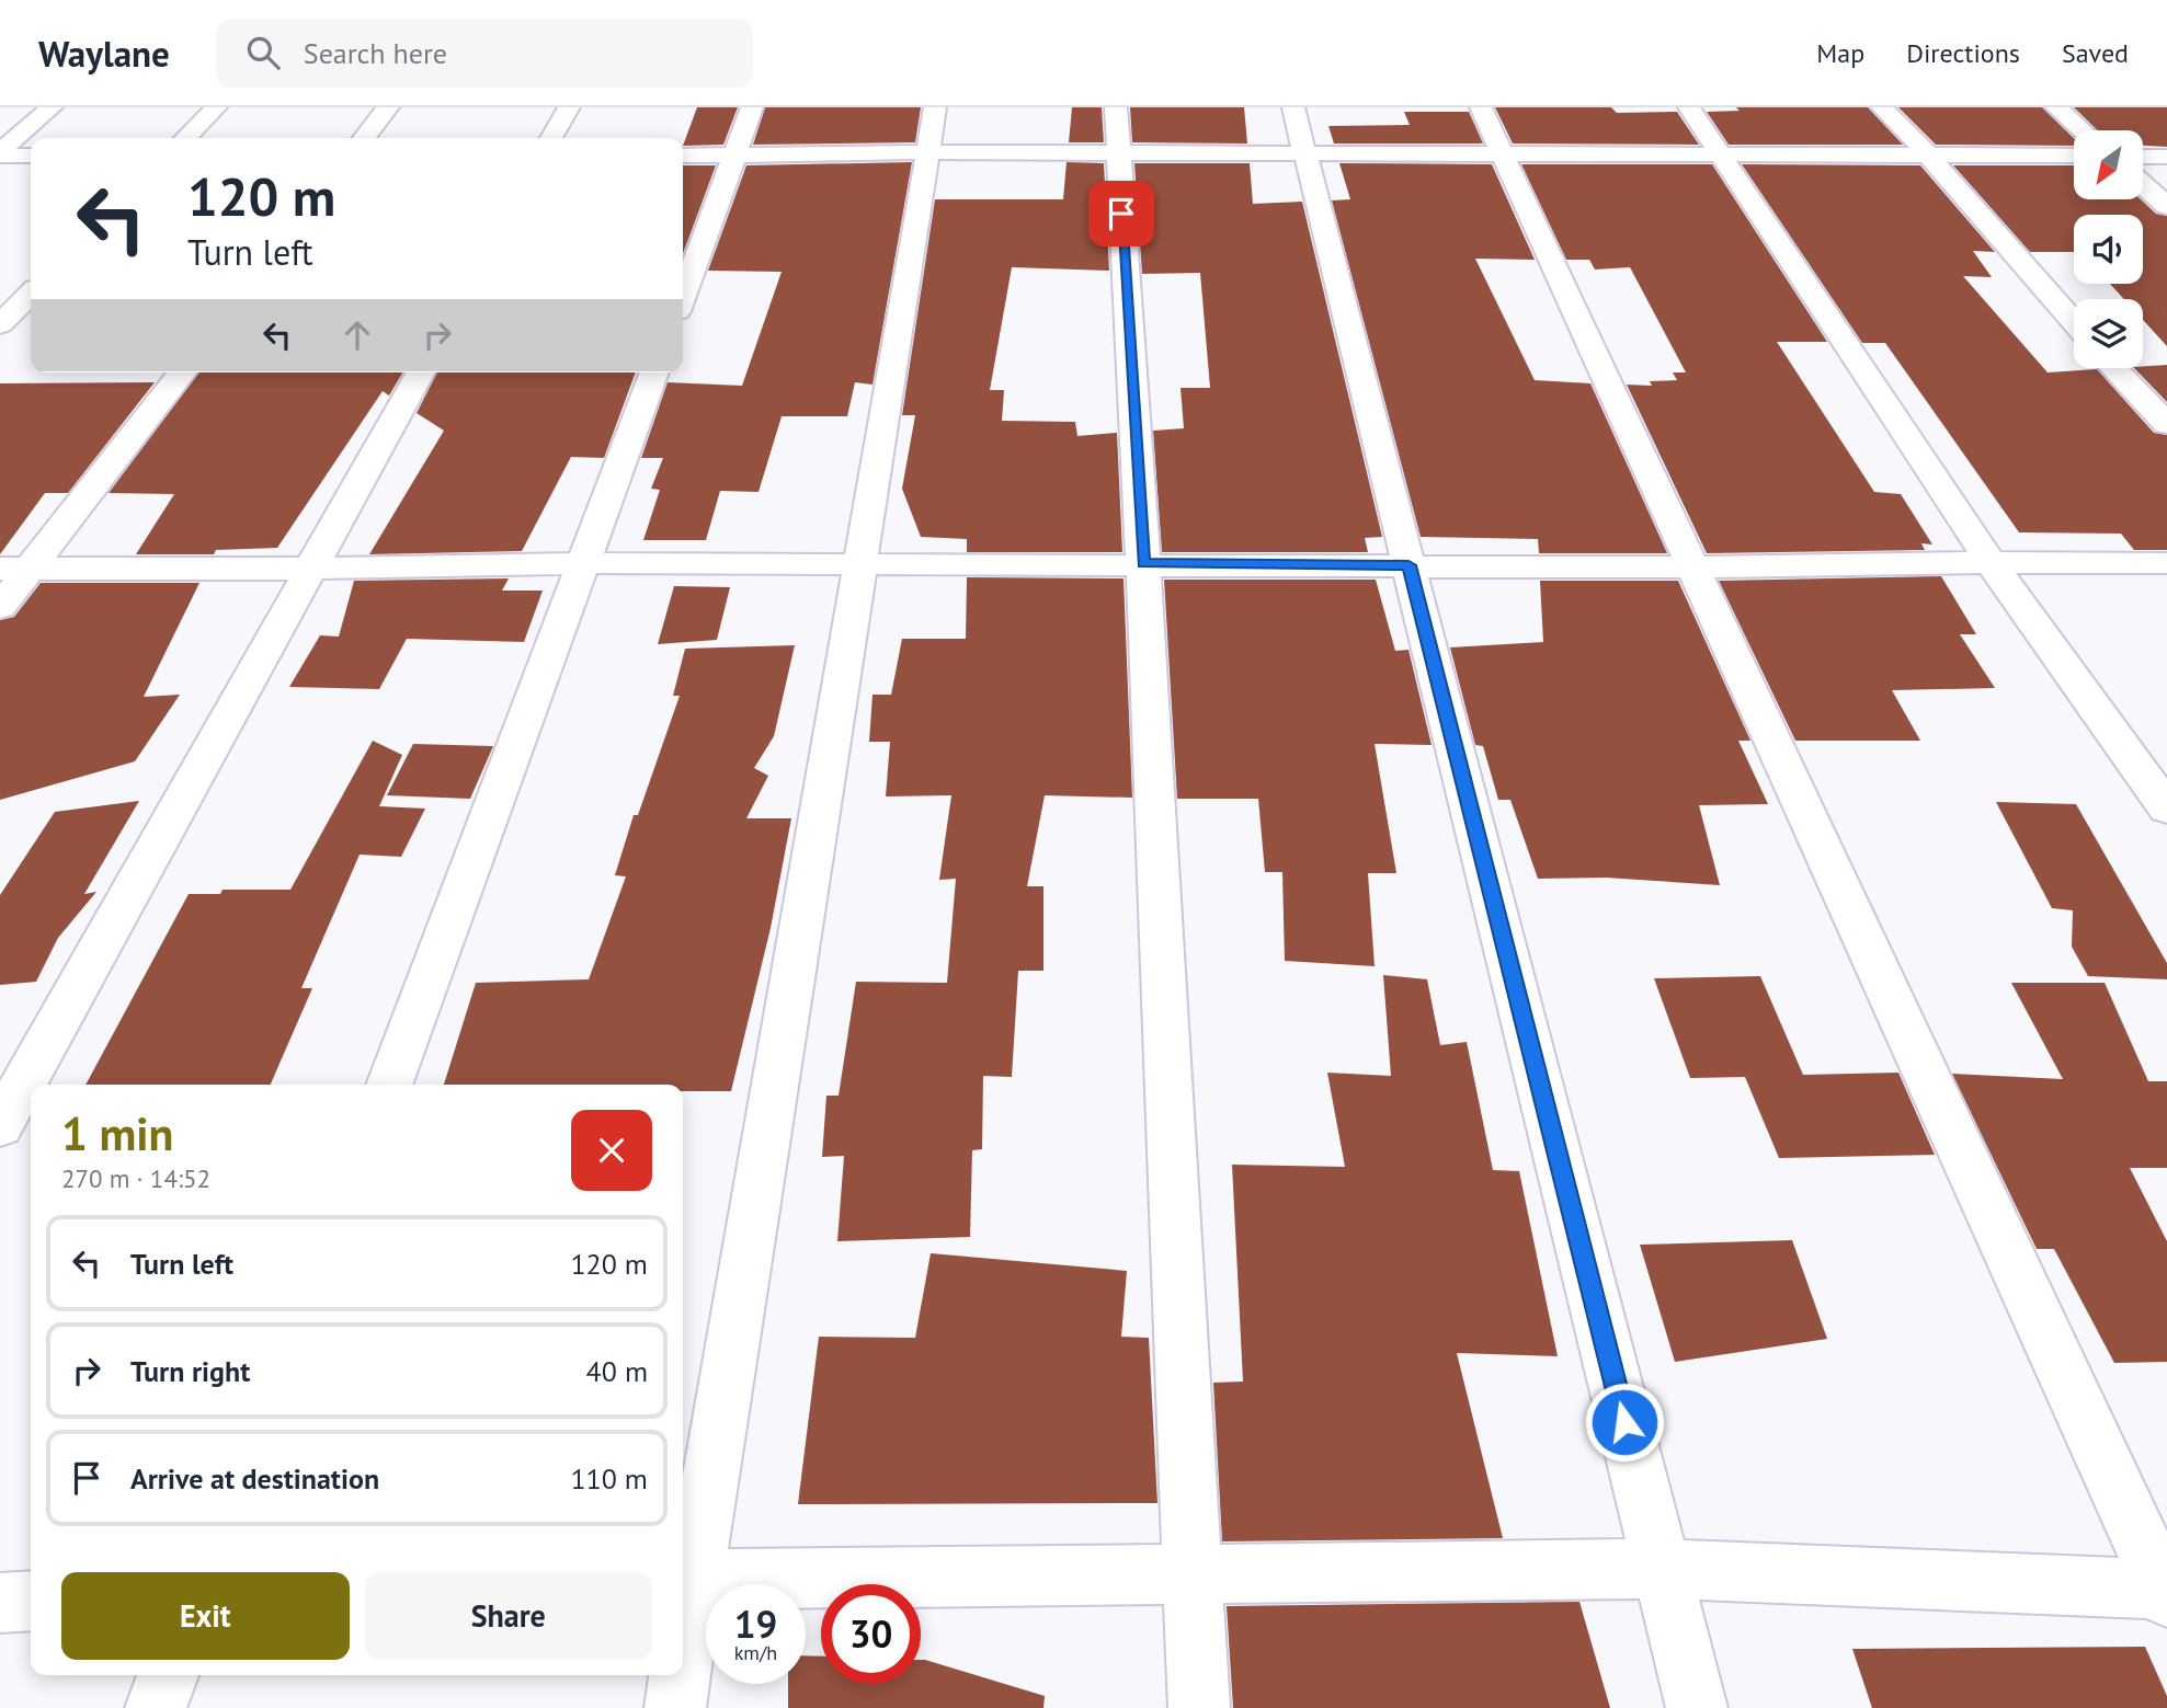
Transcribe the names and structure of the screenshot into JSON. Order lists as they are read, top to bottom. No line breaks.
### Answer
{"north":"bottom left","page":{"header":"Waylane","search":"Search here","nav":["Map","Directions","Saved"],"turn":["120 m","Turn left"],"heading":["1 min","270 m · 14:52"],"list":[{"name":"Turn left","value":"120 m"},{"name":"Turn right","value":"40 m"},{"name":"Arrive at destination","value":"110 m"}],"buttons":["Exit","Share"],"speed":"19 km/h","limit":"30"}}
